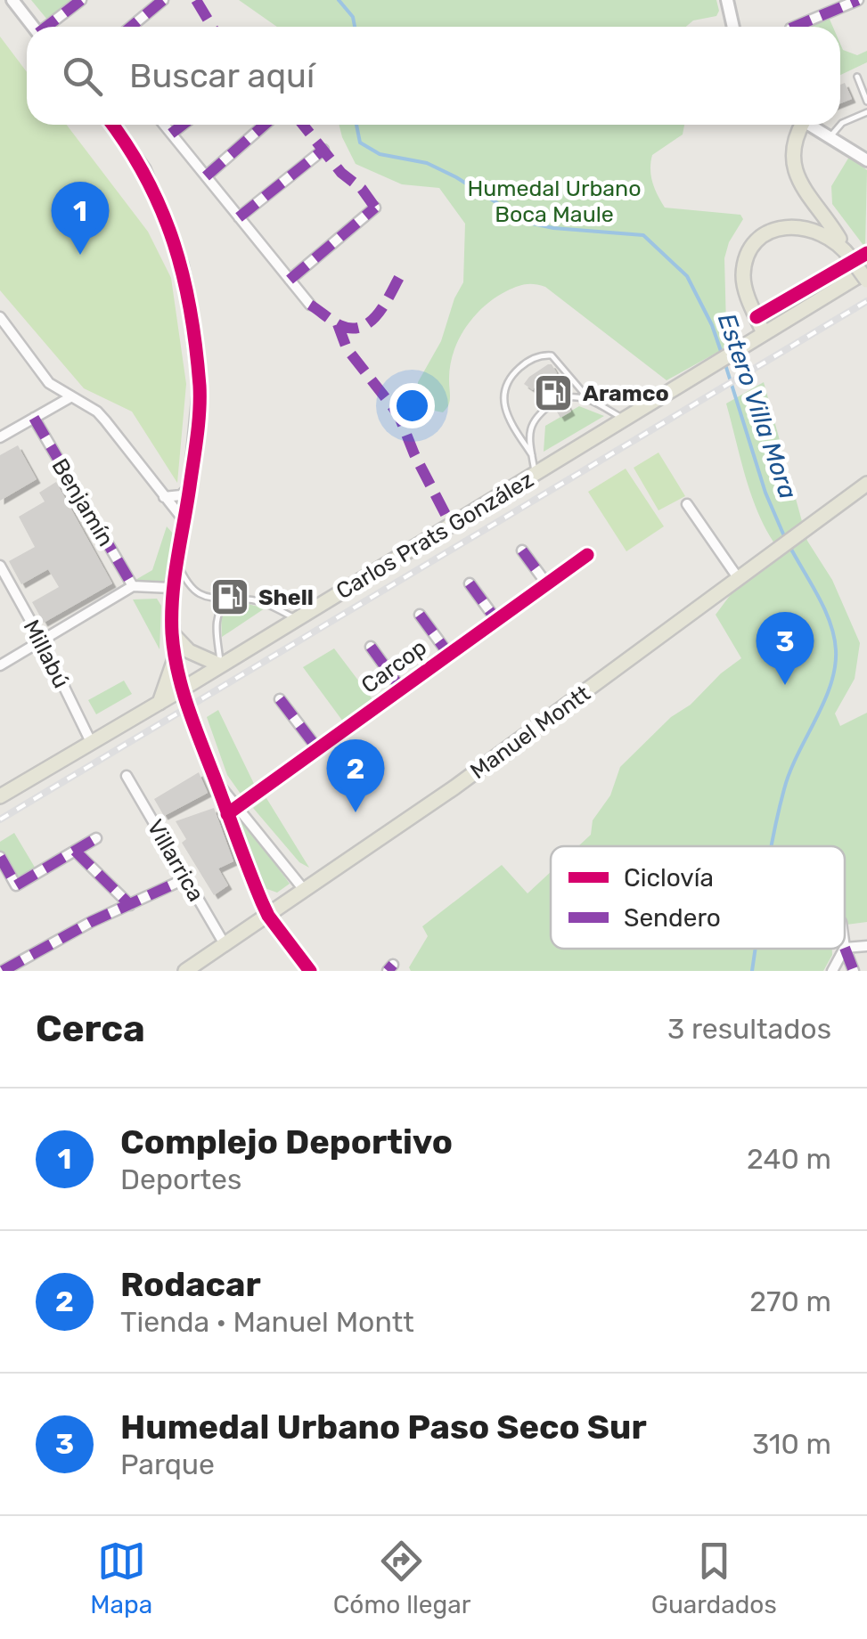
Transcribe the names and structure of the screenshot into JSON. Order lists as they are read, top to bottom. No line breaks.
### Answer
{"streets":{"main road":["Carlos Prats González","Manuel Montt"],"street":["Benjamín","Millabú","Carcop","Villarrica"]},"crossings":[["Carlos Prats González","Millabú"],["Manuel Montt","Villarrica"]],"water":["Estero Villa Mora"],"parks":["Humedal Urbano Boca Maule"],"places":{"fuel station":["Aramco","Shell"]},"legend":["Ciclovía","Sendero"],"page":{"search":"Buscar aquí","pins":["1","3","2"],"heading":["Cerca","3 resultados"],"list":[{"mark":"1","name":"Complejo Deportivo","note":"Deportes","value":"240 m"},{"mark":"2","name":"Rodacar","note":"Tienda · Manuel Montt","value":"270 m"},{"mark":"3","name":"Humedal Urbano Paso Seco Sur","note":"Parque","value":"310 m"}],"nav":["Mapa","Cómo llegar","Guardados"]}}
